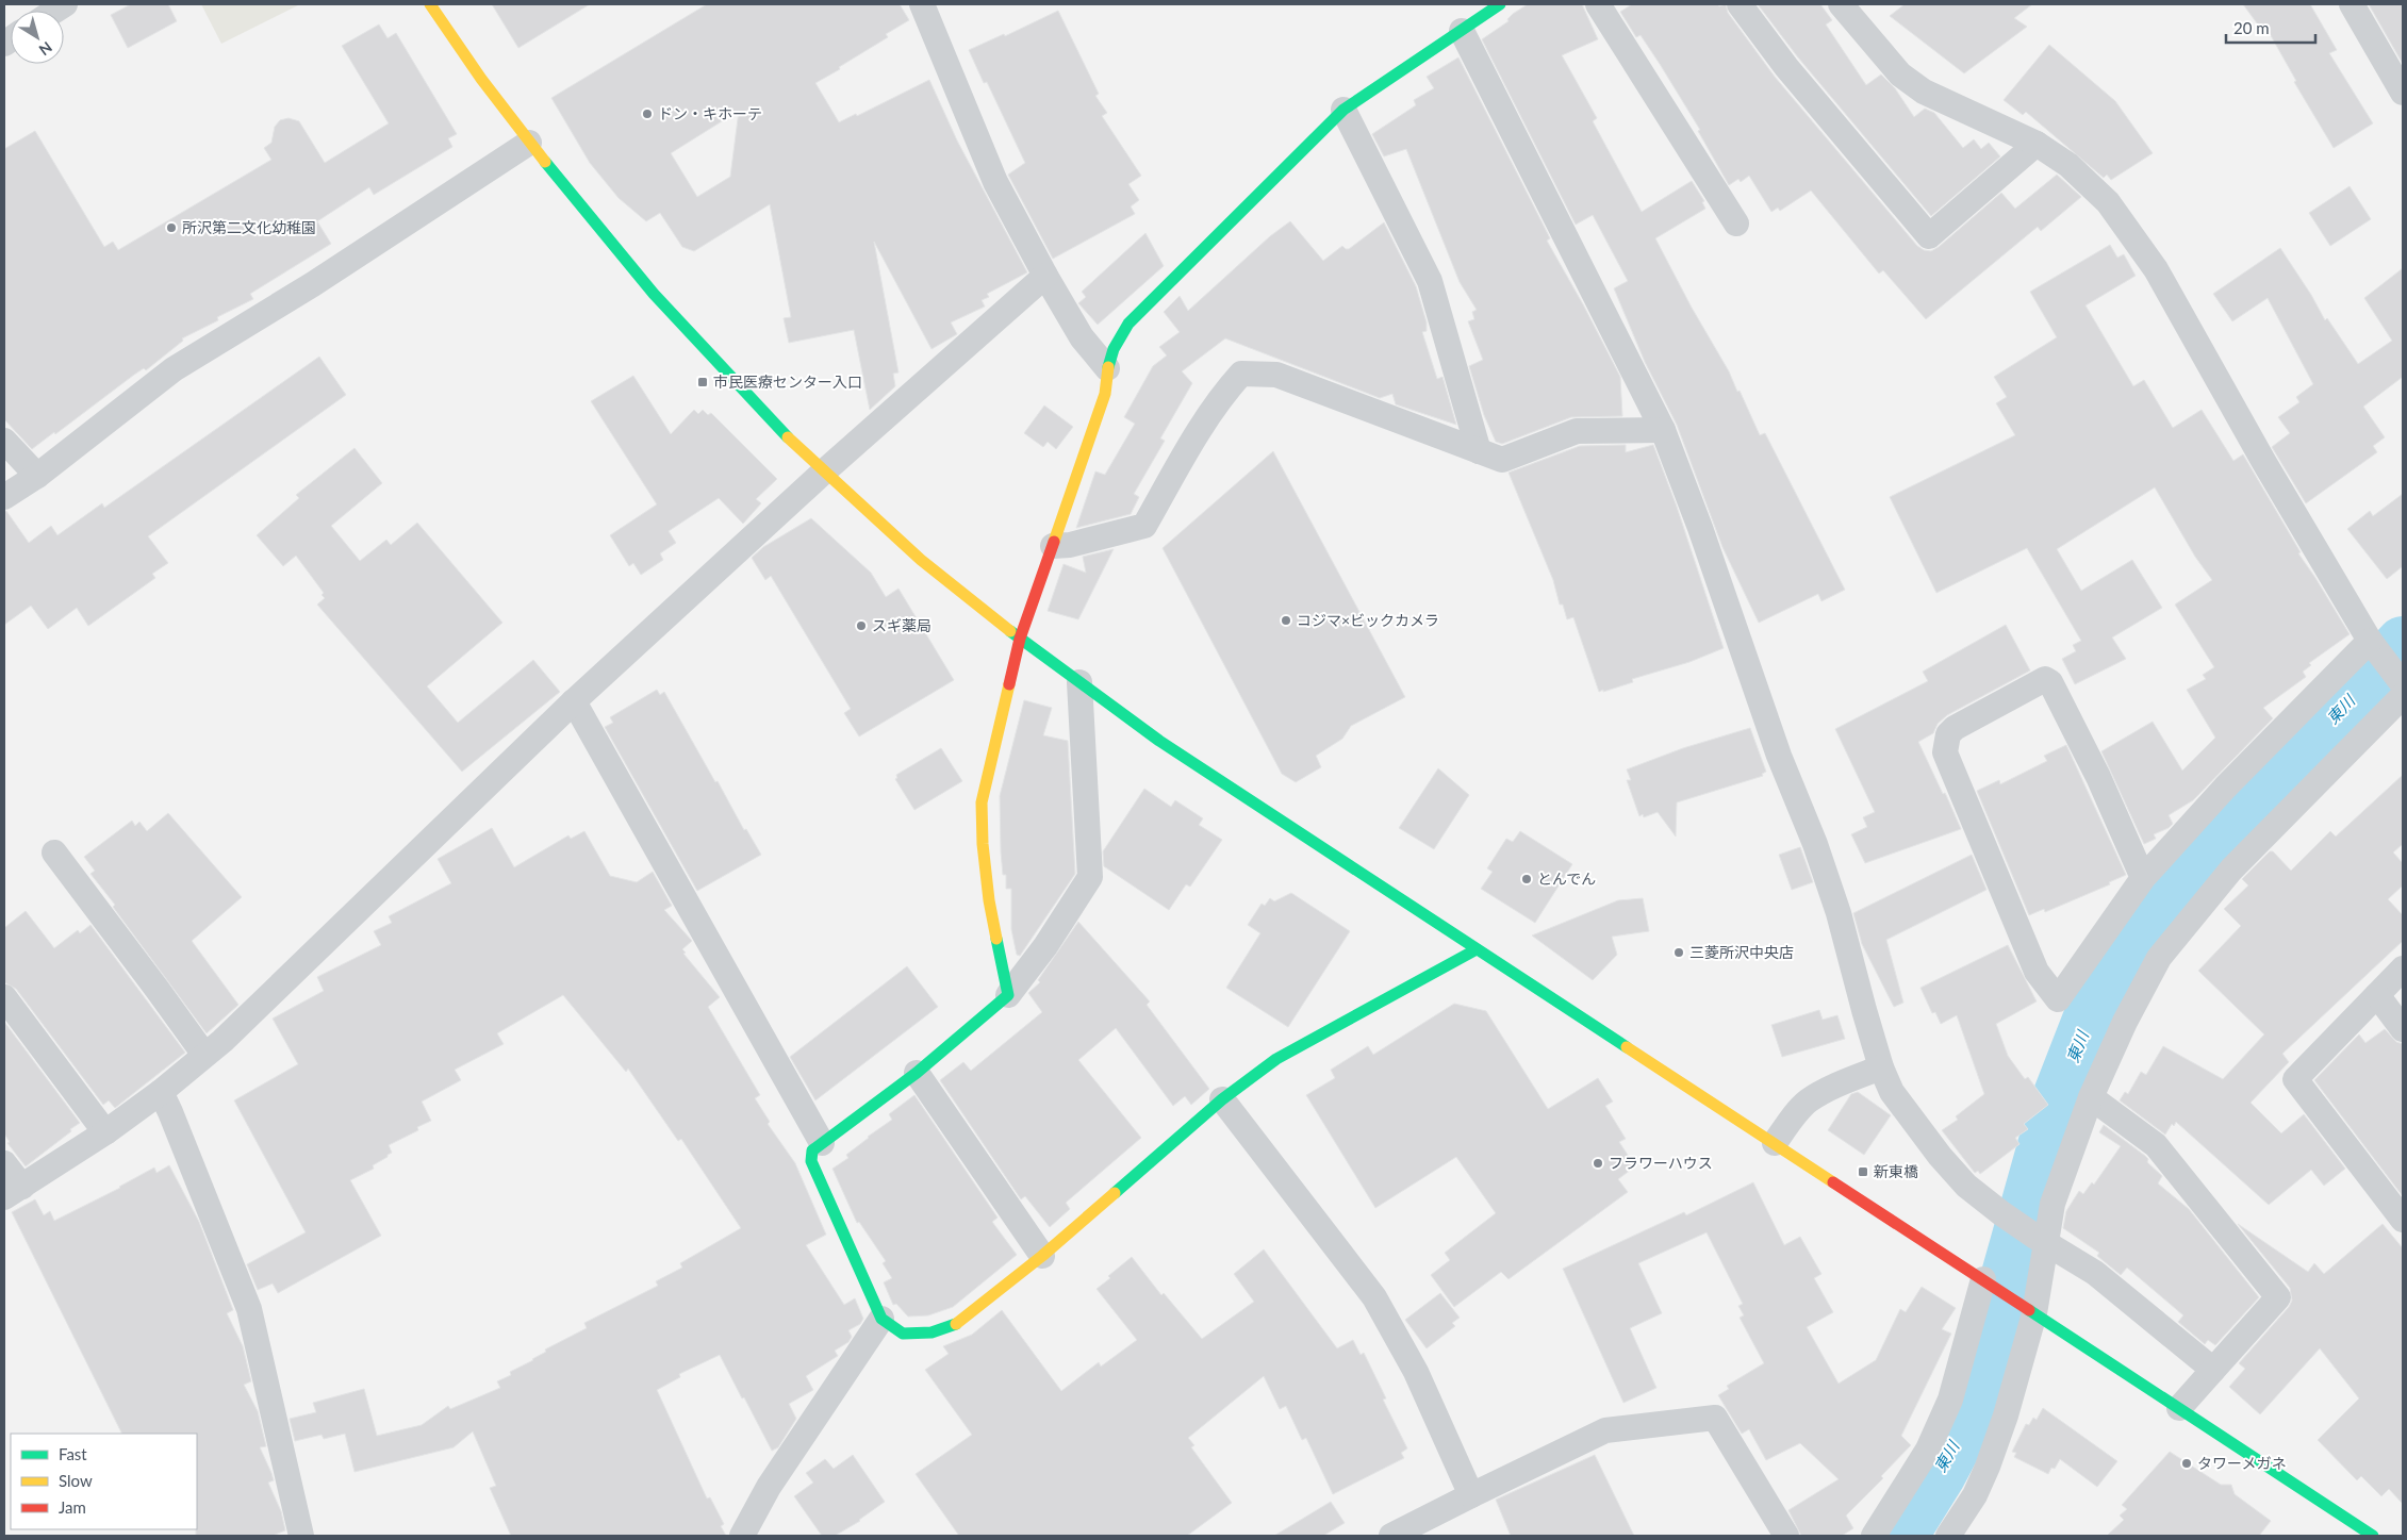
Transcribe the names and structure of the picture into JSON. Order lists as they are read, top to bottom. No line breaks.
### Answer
{"water":["東川"],"places":{"other":["ドン・キホーテ","所沢第二文化幼稚園","コジマ×ビックカメラ","スギ薬局","とんでん","三菱所沢中央店","フラワーハウス","タワーメガネ"],"transit":["市民医療センター入口","新東橋"]},"legend":["Fast","Slow","Jam"],"scale_bar":"20 m","north":"bottom right"}
